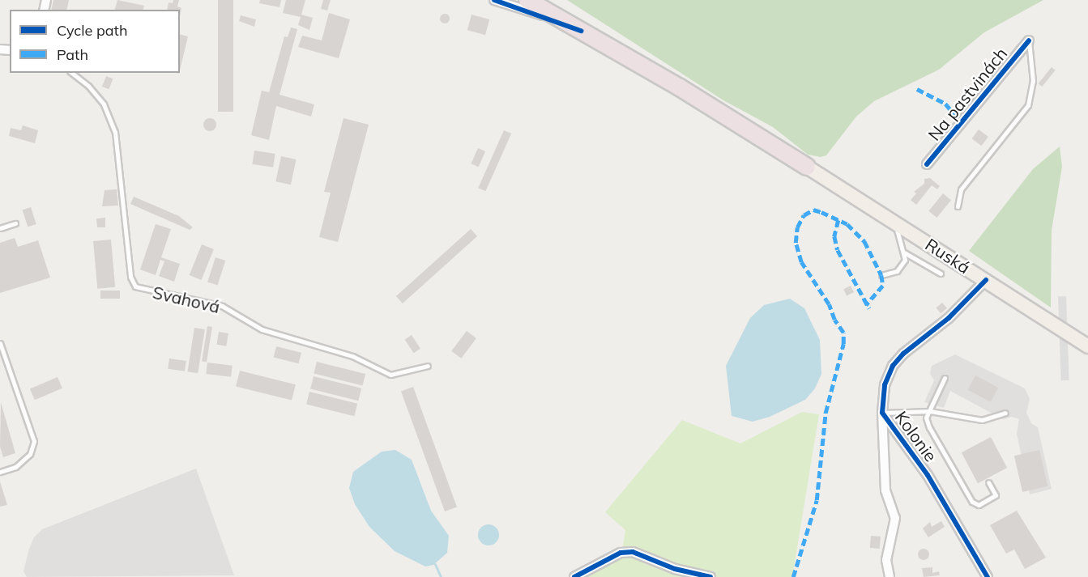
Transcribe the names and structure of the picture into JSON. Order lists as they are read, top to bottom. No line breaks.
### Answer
{"streets":{"main road":["Ruská"],"street":["Na pastvinách","Kolonie"],"lane":["Svahová"]},"crossings":[["Ruská","Kolonie"]],"legend":["Cycle path","Path"]}
